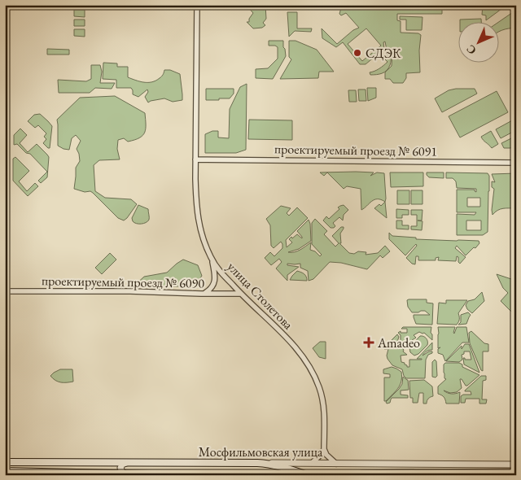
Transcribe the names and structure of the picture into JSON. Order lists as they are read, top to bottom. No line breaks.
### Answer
{"streets":{"main road":["Мосфильмовская улица"],"street":["проектируемый проезд № 6091","проектируемый проезд № 6090","улица Столетова"]},"crossings":[["проектируемый проезд № 6091","улица Столетова"],["проектируемый проезд № 6090","улица Столетова"]],"places":{"other":["СДЭК"],"health":["Amadeo"]},"north":"bottom left"}
